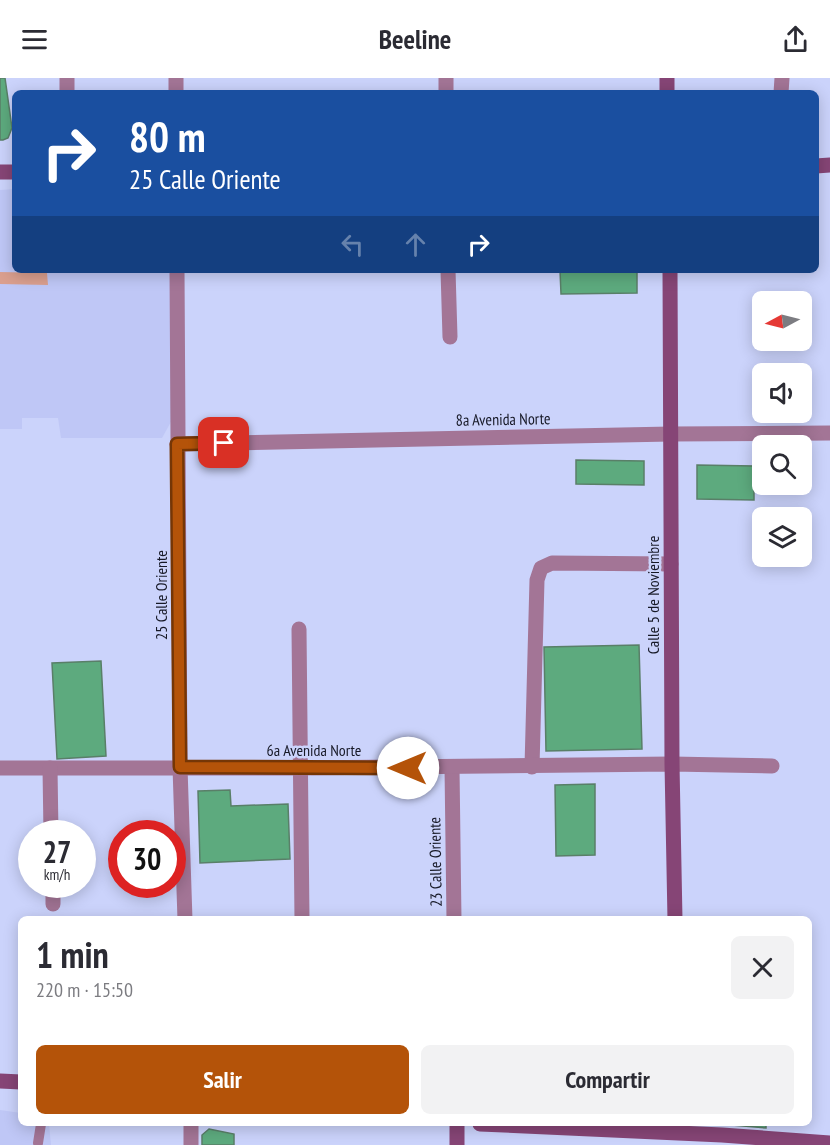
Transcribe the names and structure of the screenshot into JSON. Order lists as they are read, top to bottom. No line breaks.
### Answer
{"streets":{"main road":["Calle 5 de Noviembre"],"street":["8a Avenida Norte","25 Calle Oriente","6a Avenida Norte","23 Calle Oriente"]},"crossings":[["8a Avenida Norte","25 Calle Oriente"],["8a Avenida Norte","Calle 5 de Noviembre"],["25 Calle Oriente","6a Avenida Norte"],["Calle 5 de Noviembre","6a Avenida Norte"],["6a Avenida Norte","23 Calle Oriente"]],"north":"left","page":{"header":"Beeline","turn":["80 m","25 Calle Oriente"],"speed":"27 km/h","limit":"30","heading":["1 min","220 m · 15:50"],"buttons":["Salir","Compartir"]}}
